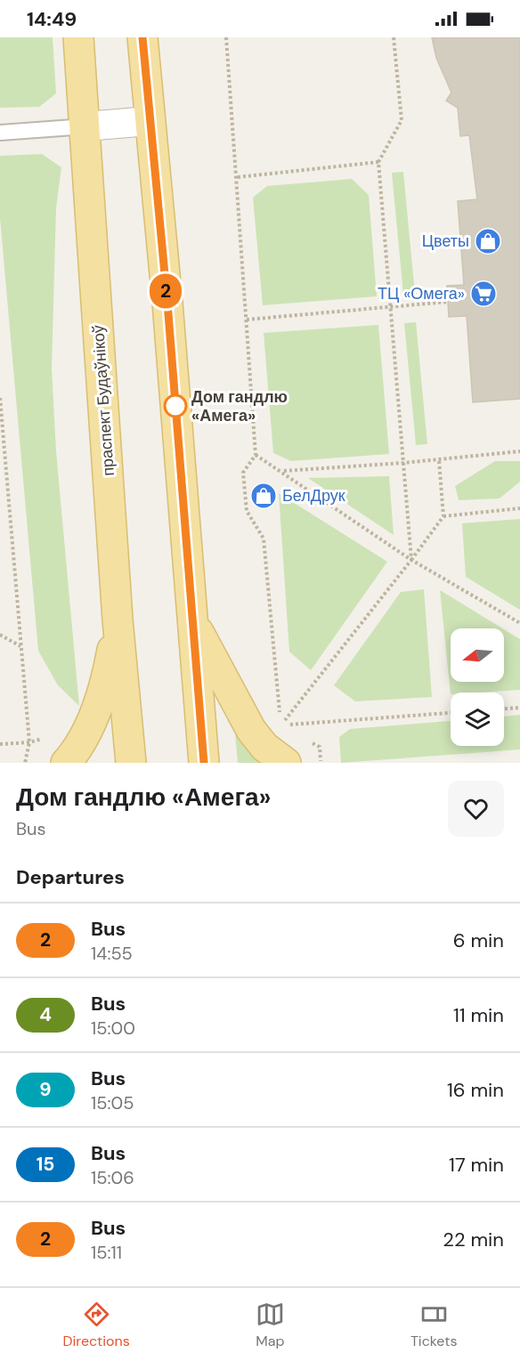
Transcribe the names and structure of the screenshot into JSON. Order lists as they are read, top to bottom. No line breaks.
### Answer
{"streets":{"main road":["праспект Будаўнікоў"]},"places":{"shop":["Цветы","БелДрук"],"supermarket":["ТЦ «Омега»"],"other":["Дом гандлю «Амега»"]},"lines":["bus line 2"],"north":"left","page":{"status":"14:49","on_map":"2","heading":[["Дом гандлю «Амега»","Bus"],"Departures"],"list":[{"mark":"2","name":"Bus","note":"14:55","value":"6 min"},{"mark":"4","name":"Bus","note":"15:00","value":"11 min"},{"mark":"9","name":"Bus","note":"15:05","value":"16 min"},{"mark":"15","name":"Bus","note":"15:06","value":"17 min"},{"mark":"2","name":"Bus","note":"15:11","value":"22 min"}],"tabs":["Directions","Map","Tickets"]}}
